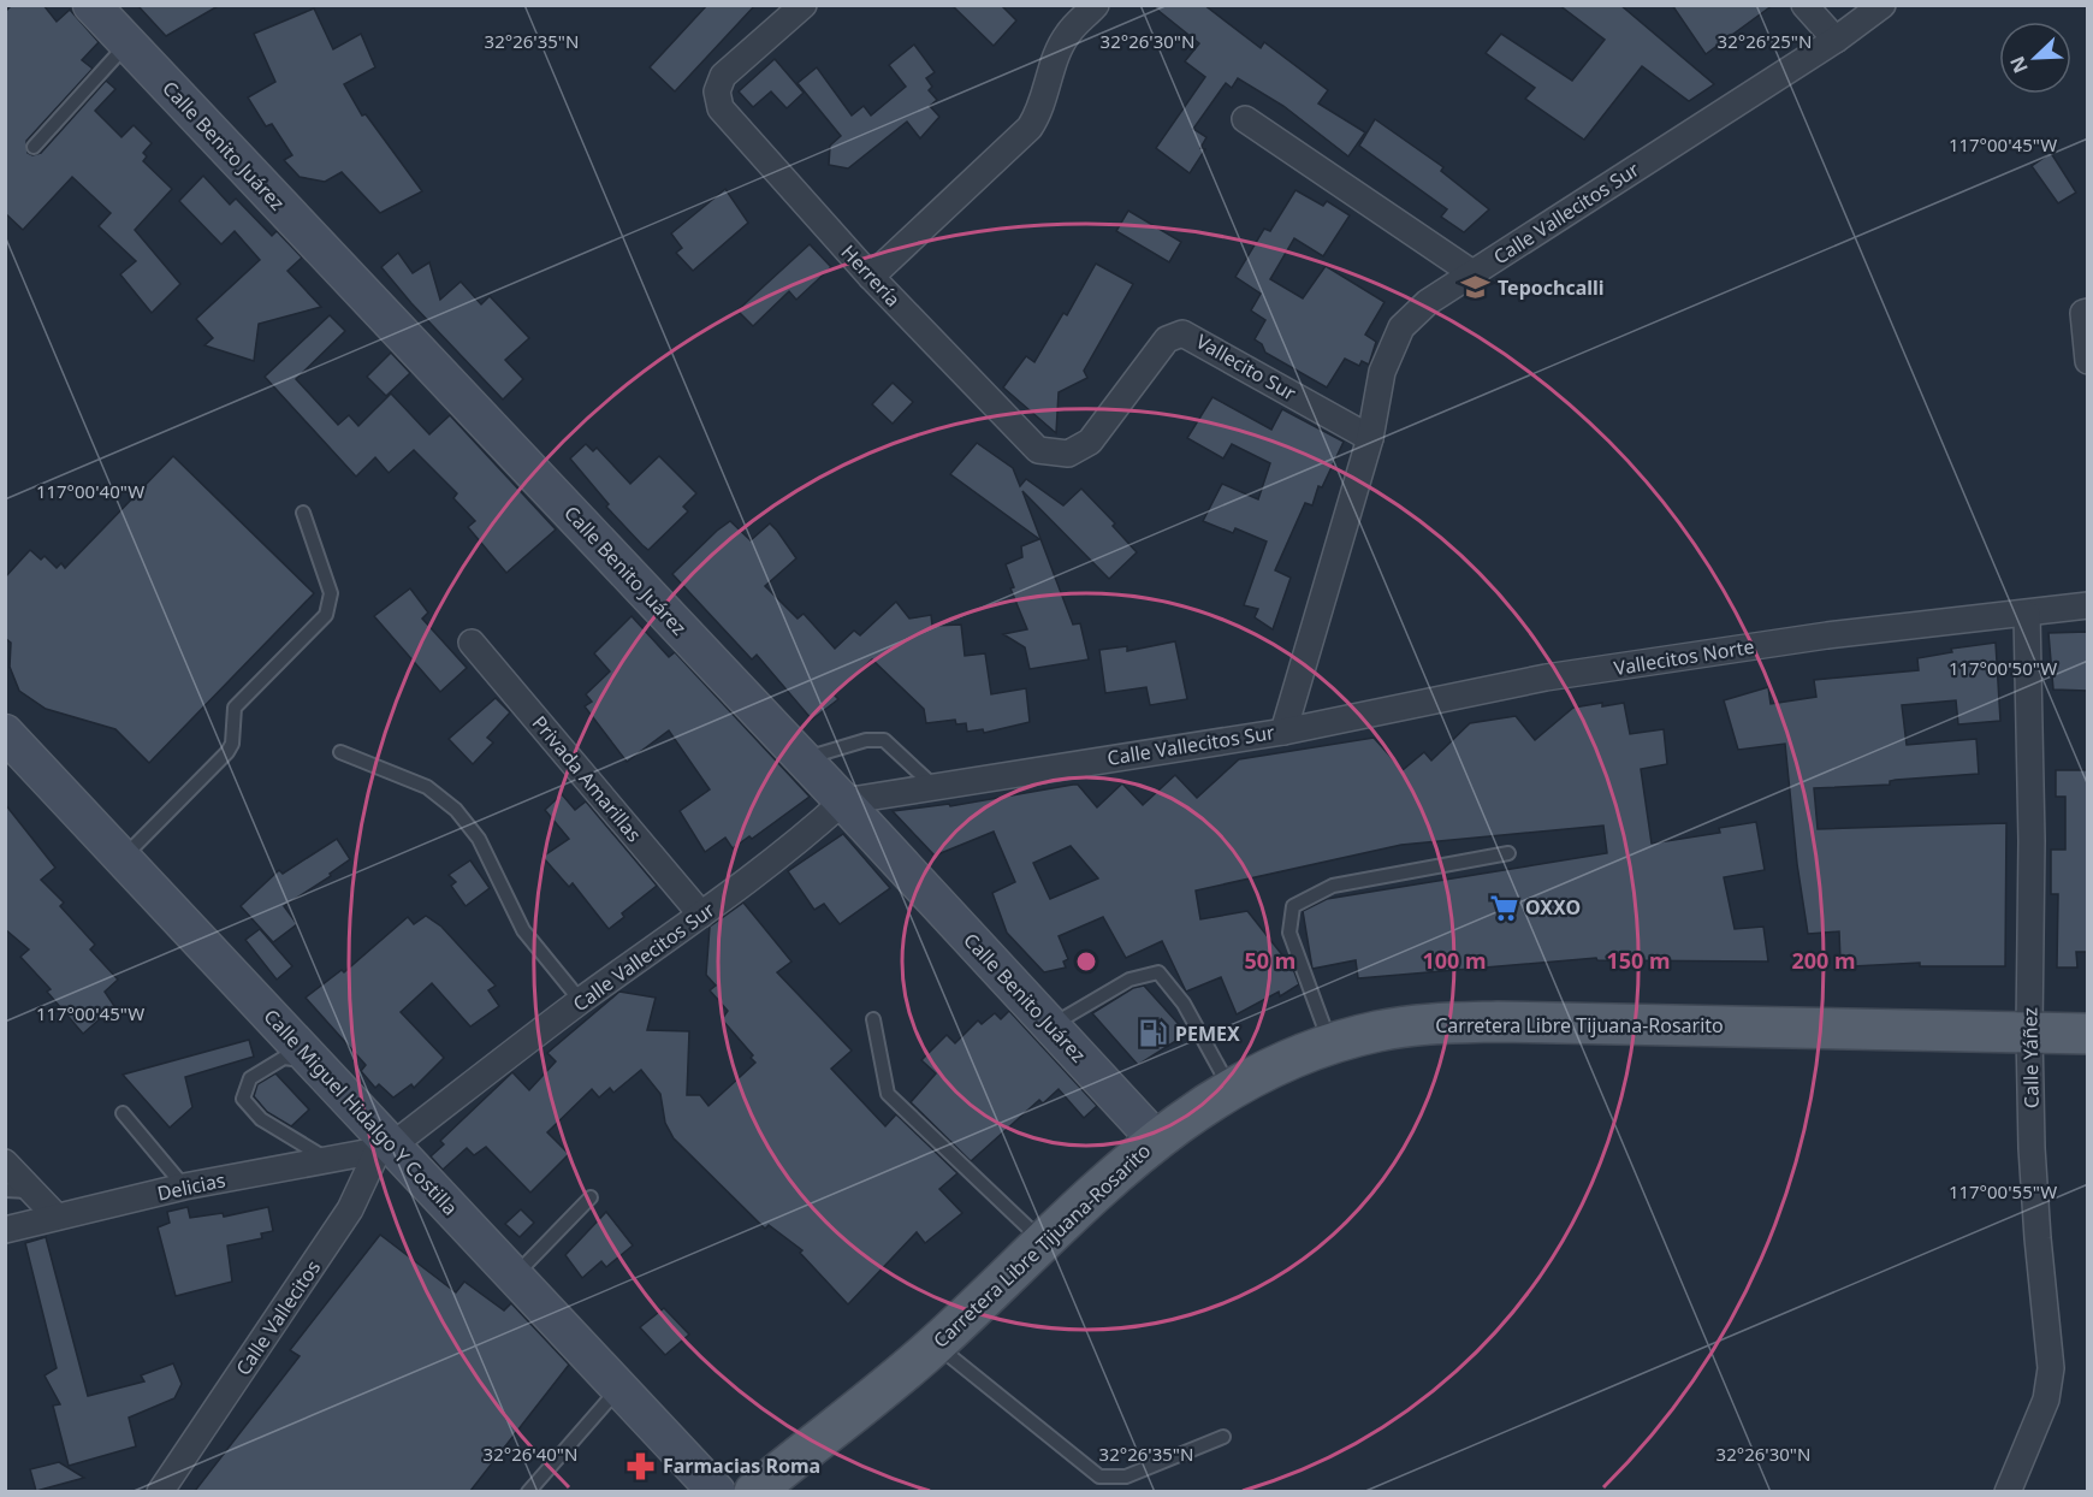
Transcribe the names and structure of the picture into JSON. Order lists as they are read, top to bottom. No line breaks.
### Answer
{"streets":{"main road":["Carretera Libre Tijuana-Rosarito"],"street":["Calle Benito Juárez","Calle Vallecitos Sur","Herrería","Vallecito Sur","Vallecitos Norte","Privada Amarillas","Calle Yáñez","Calle Miguel Hidalgo Y Costilla","Delicias","Calle Vallecitos"]},"crossings":[["Calle Benito Juárez","Calle Vallecitos Sur"],["Calle Benito Juárez","Carretera Libre Tijuana-Rosarito"],["Calle Vallecitos Sur","Vallecito Sur"],["Calle Vallecitos Sur","Vallecitos Norte"],["Calle Vallecitos Sur","Privada Amarillas"],["Calle Vallecitos Sur","Calle Miguel Hidalgo Y Costilla"],["Calle Vallecitos Sur","Delicias"],["Calle Vallecitos Sur","Calle Vallecitos"],["Herrería","Vallecito Sur"],["Vallecitos Norte","Calle Yáñez"],["Carretera Libre Tijuana-Rosarito","Calle Yáñez"],["Calle Miguel Hidalgo Y Costilla","Delicias"],["Calle Miguel Hidalgo Y Costilla","Calle Vallecitos"],["Delicias","Calle Vallecitos"]],"places":{"school or university":["Tepochcalli"],"supermarket":["OXXO"],"fuel station":["PEMEX"],"pharmacy":["Farmacias Roma"]},"north":"bottom left","coordinates":["32°26'35\"N","32°26'30\"N","32°26'25\"N","117°00'45\"W","117°00'40\"W","117°00'50\"W","117°00'55\"W","32°26'40\"N"],"rings":["50 m","100 m","150 m","200 m"]}
